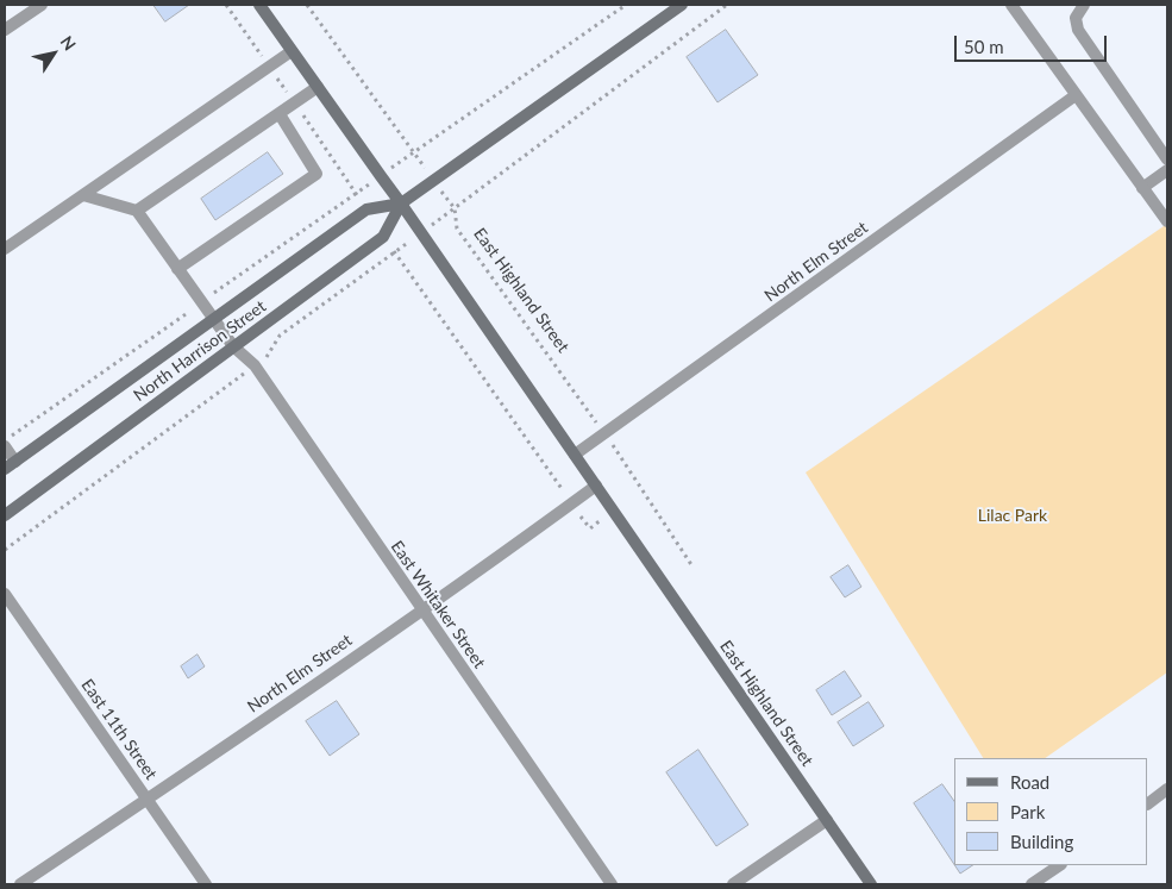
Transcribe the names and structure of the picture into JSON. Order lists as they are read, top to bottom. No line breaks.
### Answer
{"streets":{"main road":["East Highland Street","North Harrison Street"],"street":["North Elm Street","East Whitaker Street","East 11th Street"]},"crossings":[["North Elm Street","East Highland Street"],["North Elm Street","East Whitaker Street"],["North Elm Street","East 11th Street"],["East Highland Street","North Harrison Street"],["North Harrison Street","East Whitaker Street"]],"parks":["Lilac Park"],"legend":["Road","Park","Building"],"scale_bar":"50 m","north":"top right"}
